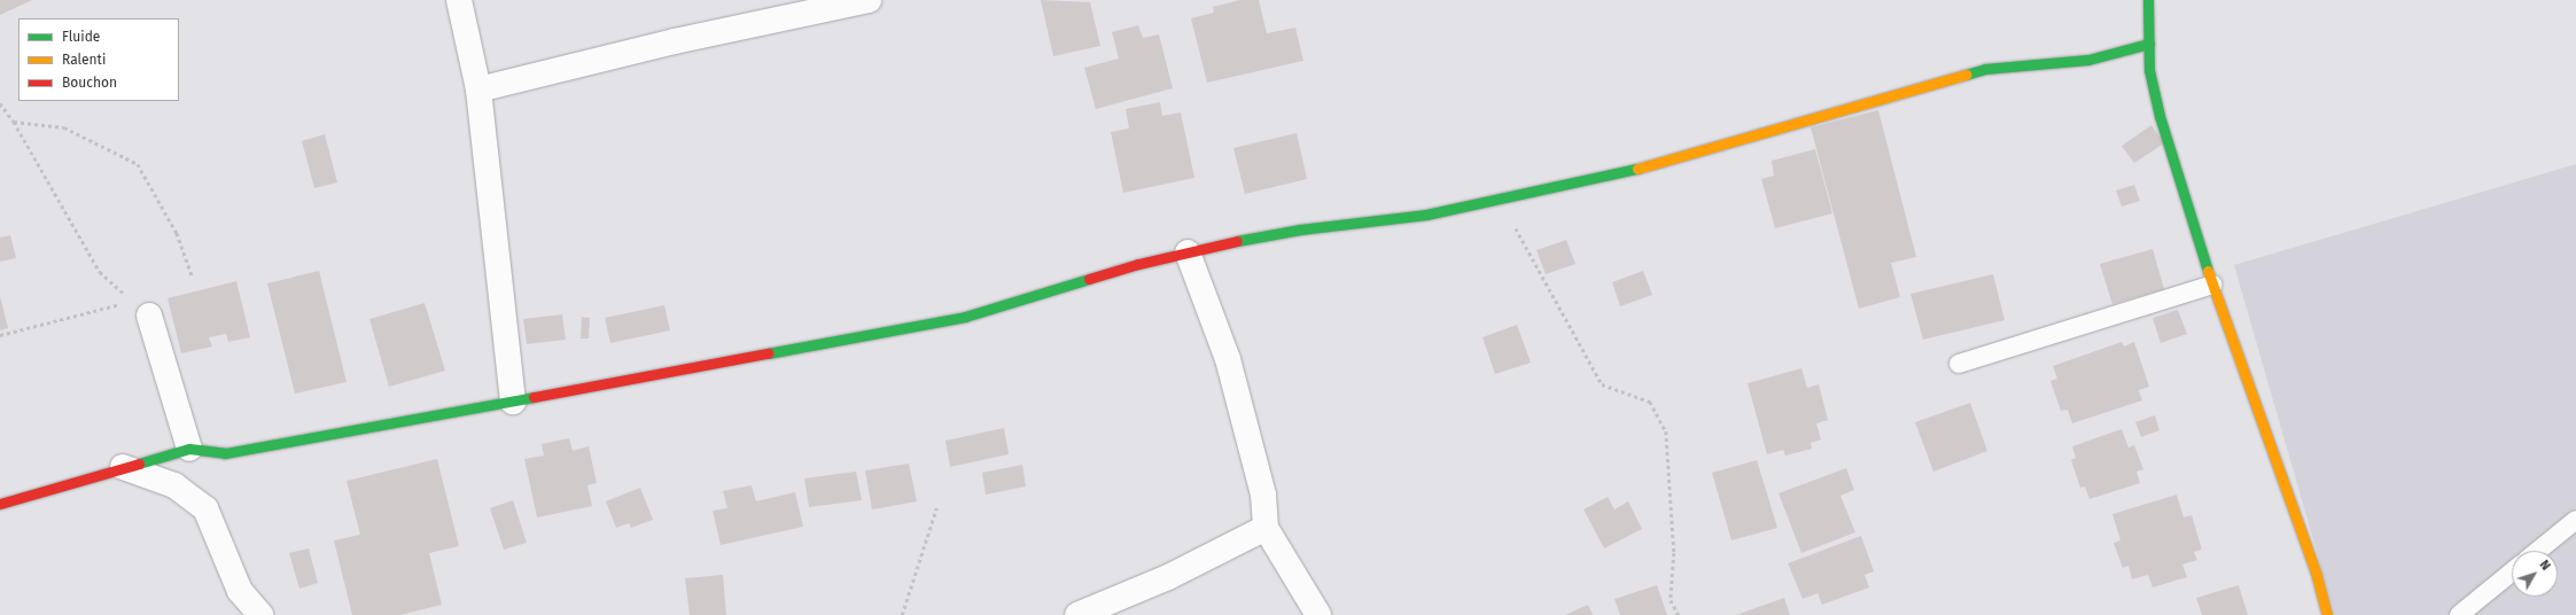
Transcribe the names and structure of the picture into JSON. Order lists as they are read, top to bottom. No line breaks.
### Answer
{"legend":["Fluide","Ralenti","Bouchon"],"north":"top right"}
